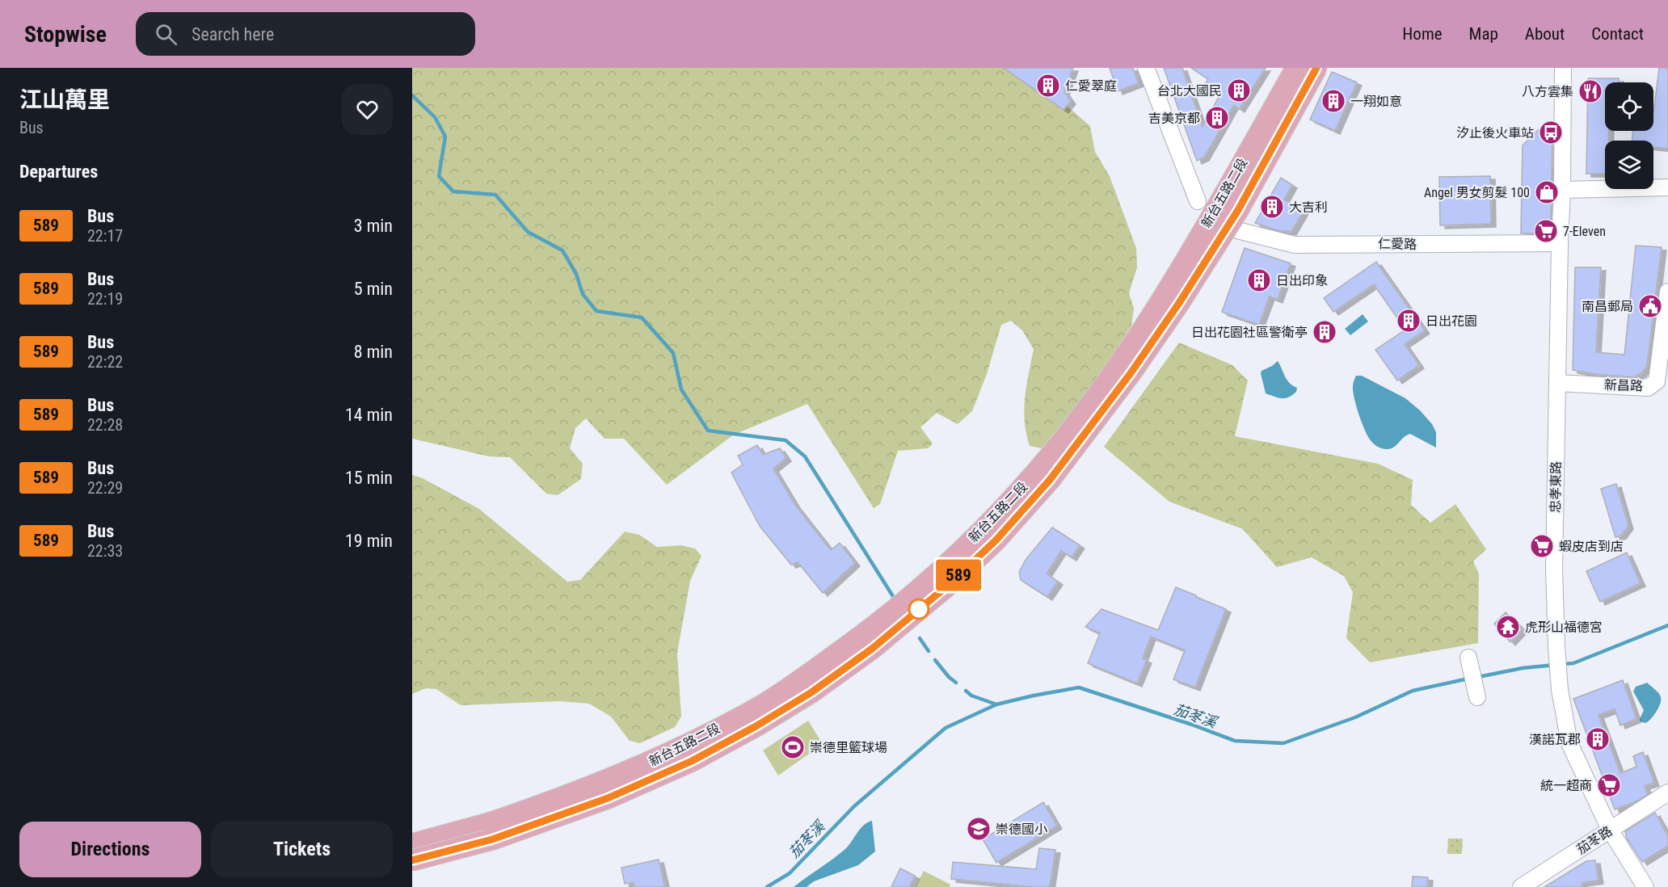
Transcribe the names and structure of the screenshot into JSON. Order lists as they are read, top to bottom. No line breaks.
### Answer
{"streets":{"main road":["新台五路二段"],"street":["仁愛路","新昌路","忠孝東路","茄苳路"]},"crossings":[["仁愛路","忠孝東路"],["新昌路","忠孝東路"],["忠孝東路","茄苳路"]],"water":["茄苳溪"],"places":{"building":["仁愛翠庭","台北大國民","一翔如意","吉美京都","大吉利","日出印象","日出花園","日出花園社區警衛亭","漢諾瓦郡"],"restaurant":["八方雲集"],"bus stop":["汐止後火車站"],"shop":["Angel 男女剪髮 100"],"supermarket":["7-Eleven","蝦皮店到店","統一超商"],"public building":["南昌郵局"],"temple":["虎形山福德宮"],"sports":["崇德里籃球場"],"school or university":["崇德國小"]},"lines":["bus line 589"],"page":{"header":"Stopwise","search":"Search here","nav":["Home","Map","About","Contact"],"heading":[["江山萬里","Bus"],"Departures"],"on_map":"589","list":[{"mark":"589","name":"Bus","note":"22:17","value":"3 min"},{"mark":"589","name":"Bus","note":"22:19","value":"5 min"},{"mark":"589","name":"Bus","note":"22:22","value":"8 min"},{"mark":"589","name":"Bus","note":"22:28","value":"14 min"},{"mark":"589","name":"Bus","note":"22:29","value":"15 min"},{"mark":"589","name":"Bus","note":"22:33","value":"19 min"}],"buttons":["Directions","Tickets"]}}
